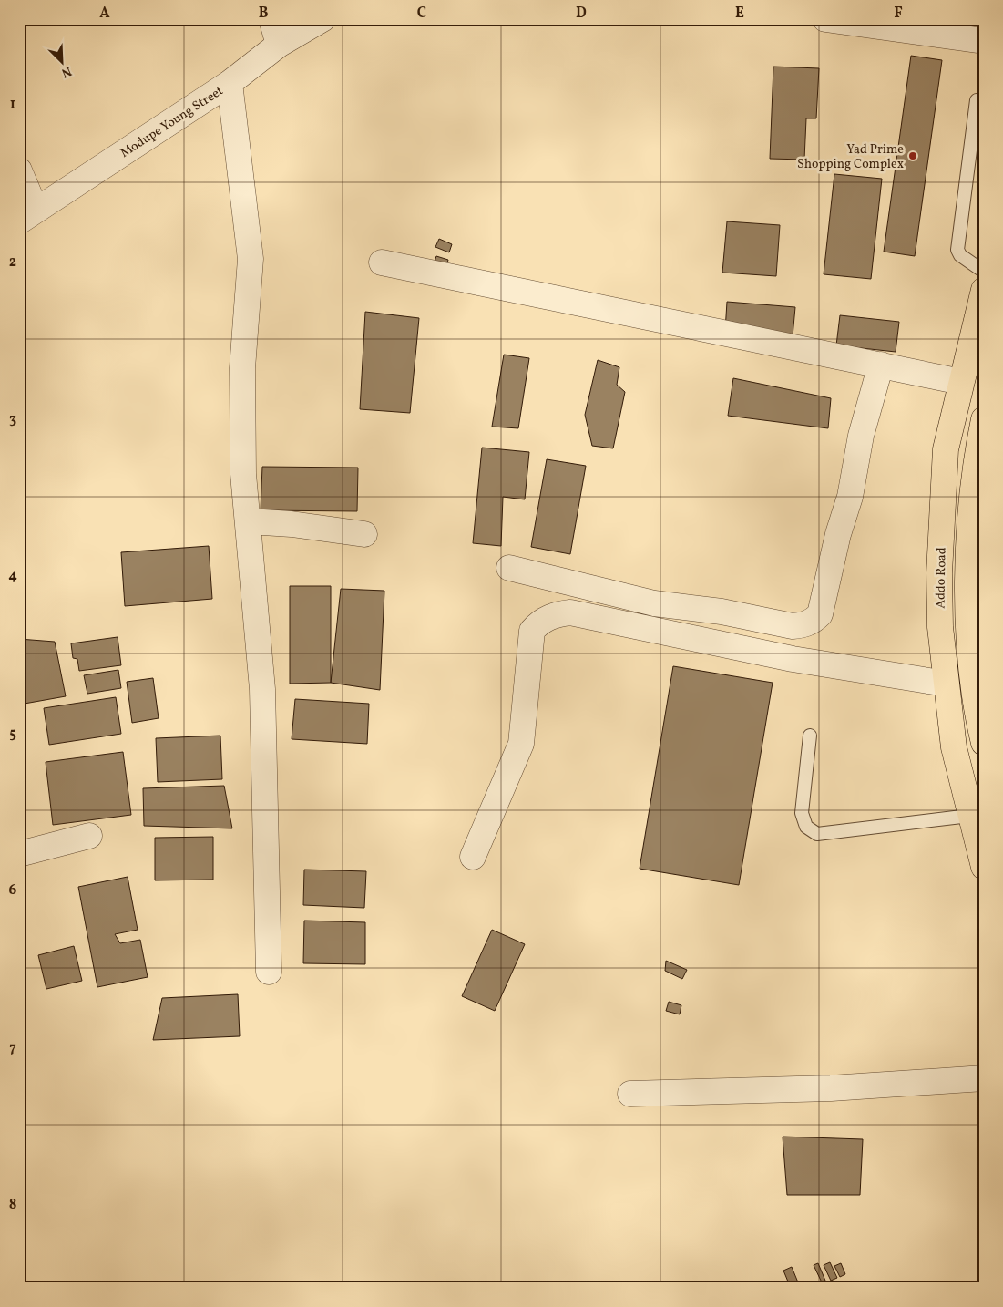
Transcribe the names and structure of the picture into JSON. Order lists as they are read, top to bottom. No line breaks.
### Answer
{"streets":{"main road":["Addo Road"],"street":["Modupe Young Street"]},"places":["Yad Prime Shopping Complex"],"north":"bottom right","grid":{"columns":["A","B","C","D","E","F"],"rows":["1","2","3","4","5","6","7","8"]}}
